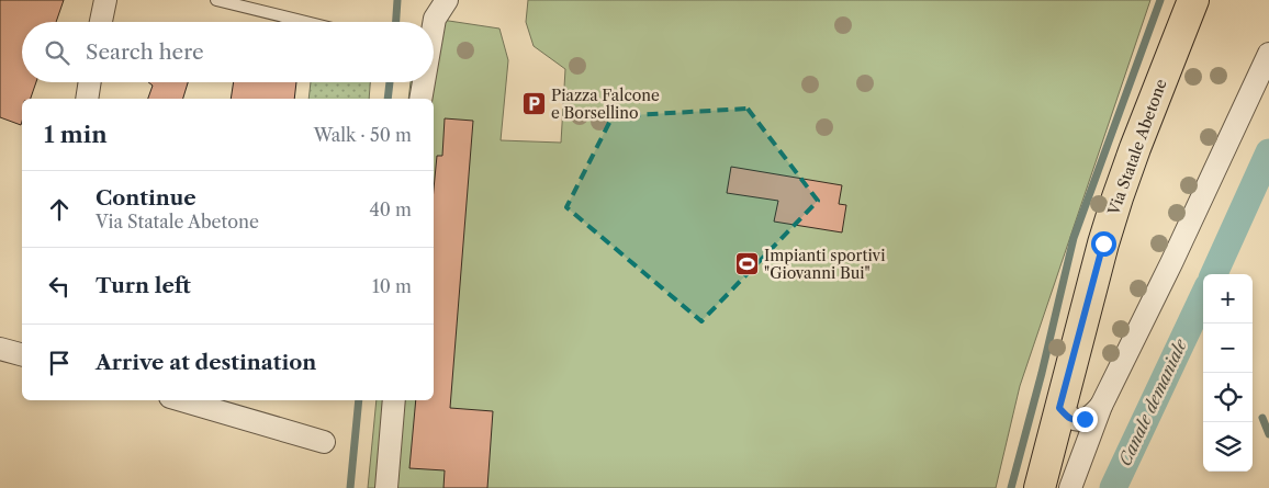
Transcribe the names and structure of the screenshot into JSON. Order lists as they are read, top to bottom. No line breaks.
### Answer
{"streets":{"main road":["Via Statale Abetone"]},"water":["Canale demaniale"],"places":{"parking":["Piazza Falcone e Borsellino"],"sports":["Impianti sportivi \"Giovanni Bui\""]},"page":{"search":"Search here","heading":["1 min","Walk · 50 m"],"list":[["Continue","Via Statale Abetone","40 m"],["Turn left","10 m"],"Arrive at destination"],"map_buttons":["+","−"]}}
